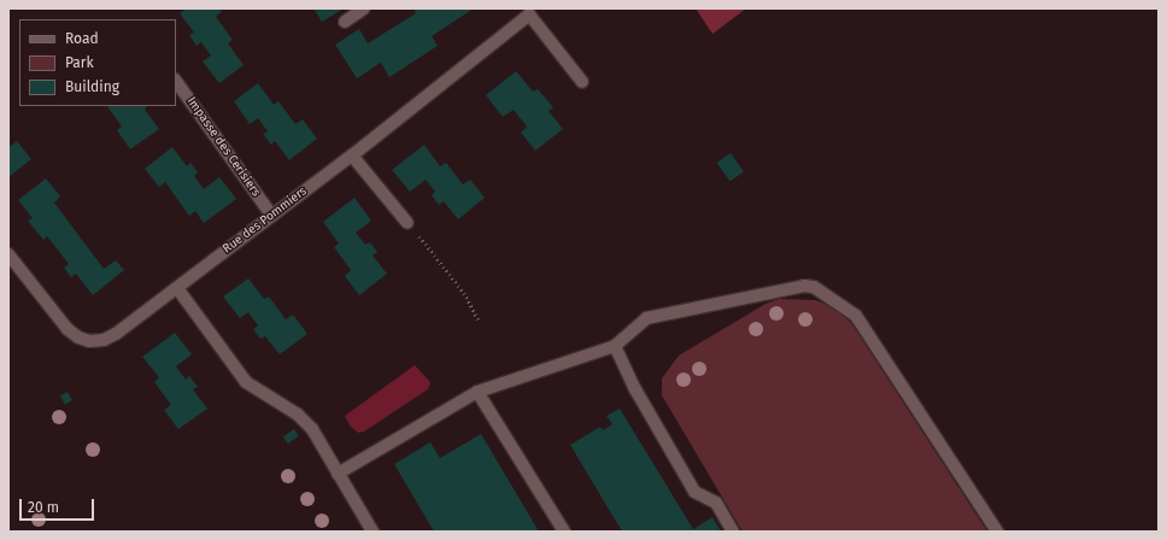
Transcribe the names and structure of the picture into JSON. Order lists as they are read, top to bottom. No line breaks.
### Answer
{"streets":{"street":["Impasse des Cerisiers","Rue des Pommiers"]},"crossings":[["Impasse des Cerisiers","Rue des Pommiers"]],"legend":["Road","Park","Building"],"scale_bar":"20 m"}
